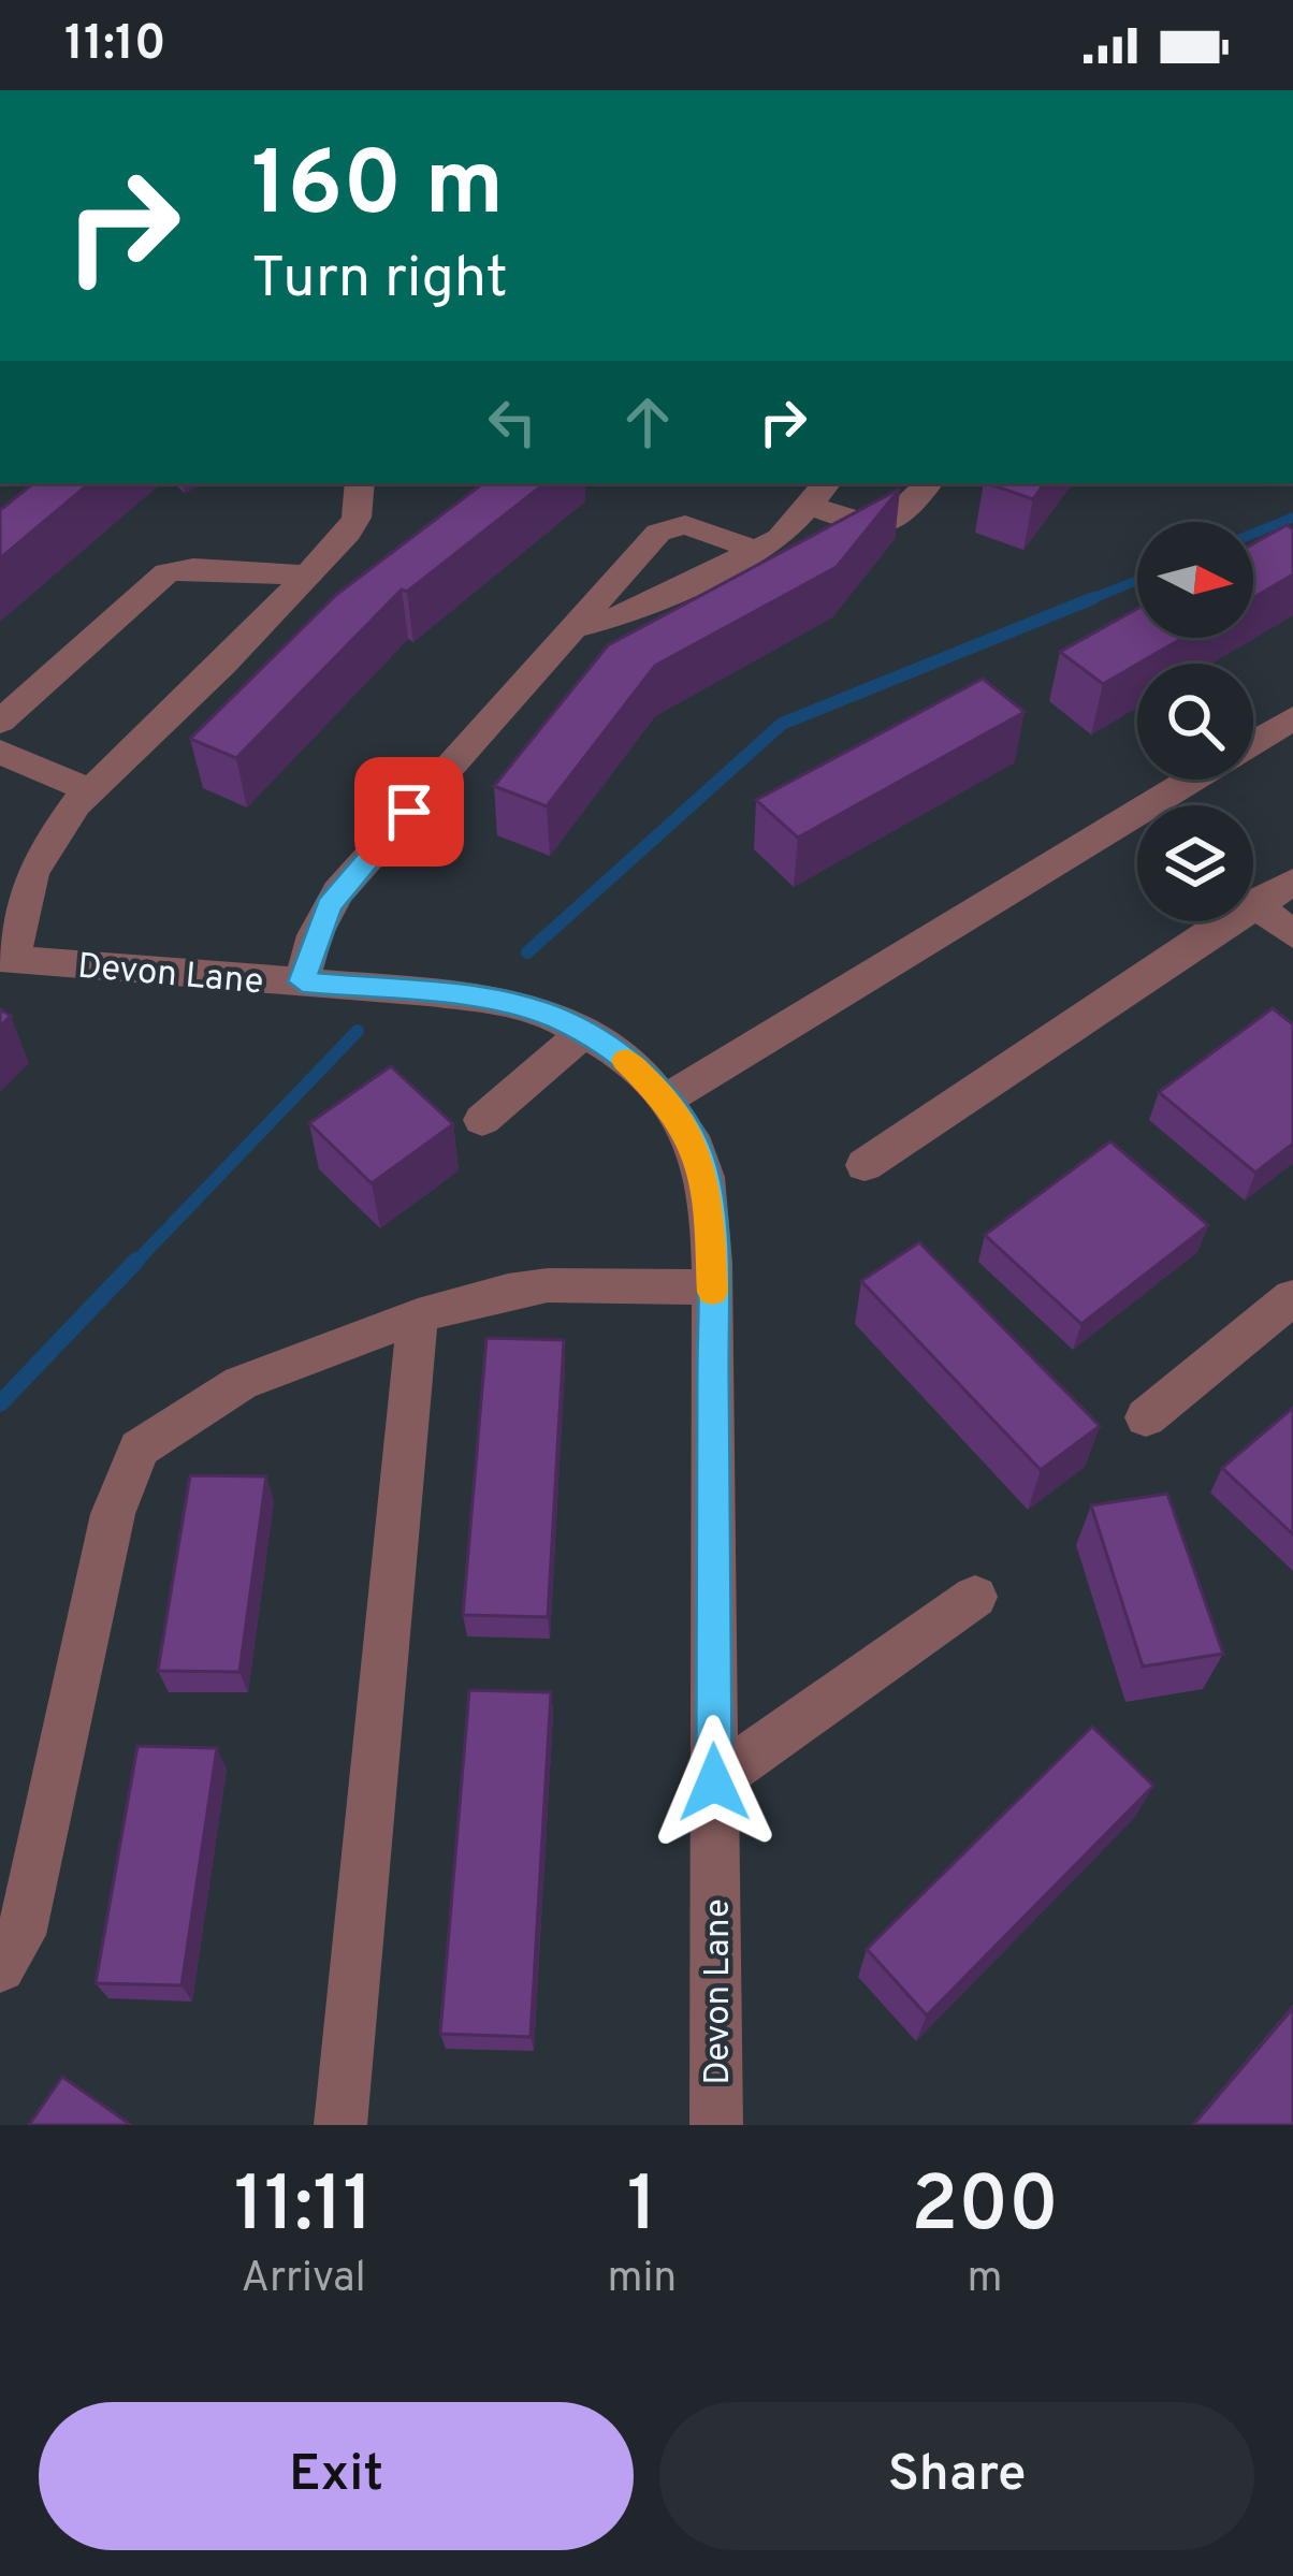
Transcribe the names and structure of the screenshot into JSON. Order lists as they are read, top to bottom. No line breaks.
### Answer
{"streets":{"street":["Devon Lane"]},"north":"right","page":{"status":"11:10","turn":["160 m","Turn right"],"eta":["11:11","Arrival","1","min","200","m"],"buttons":["Exit","Share"]}}
